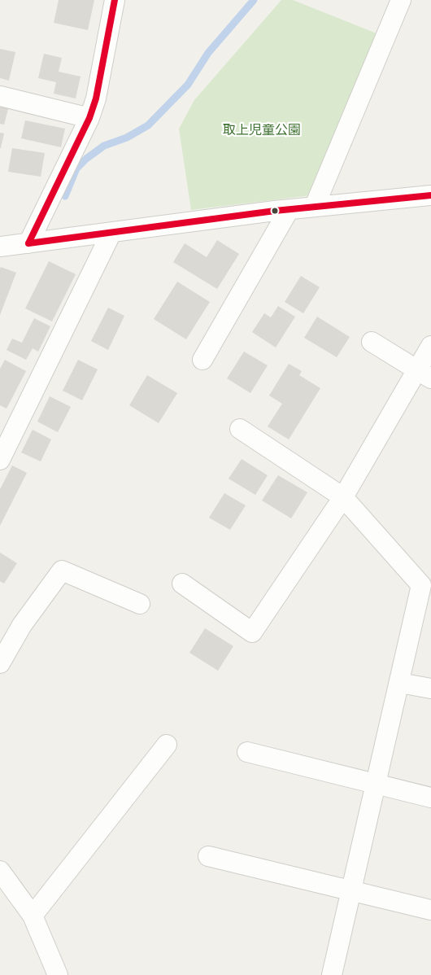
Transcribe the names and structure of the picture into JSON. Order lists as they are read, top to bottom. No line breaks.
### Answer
{"parks":["取上児童公園"]}
